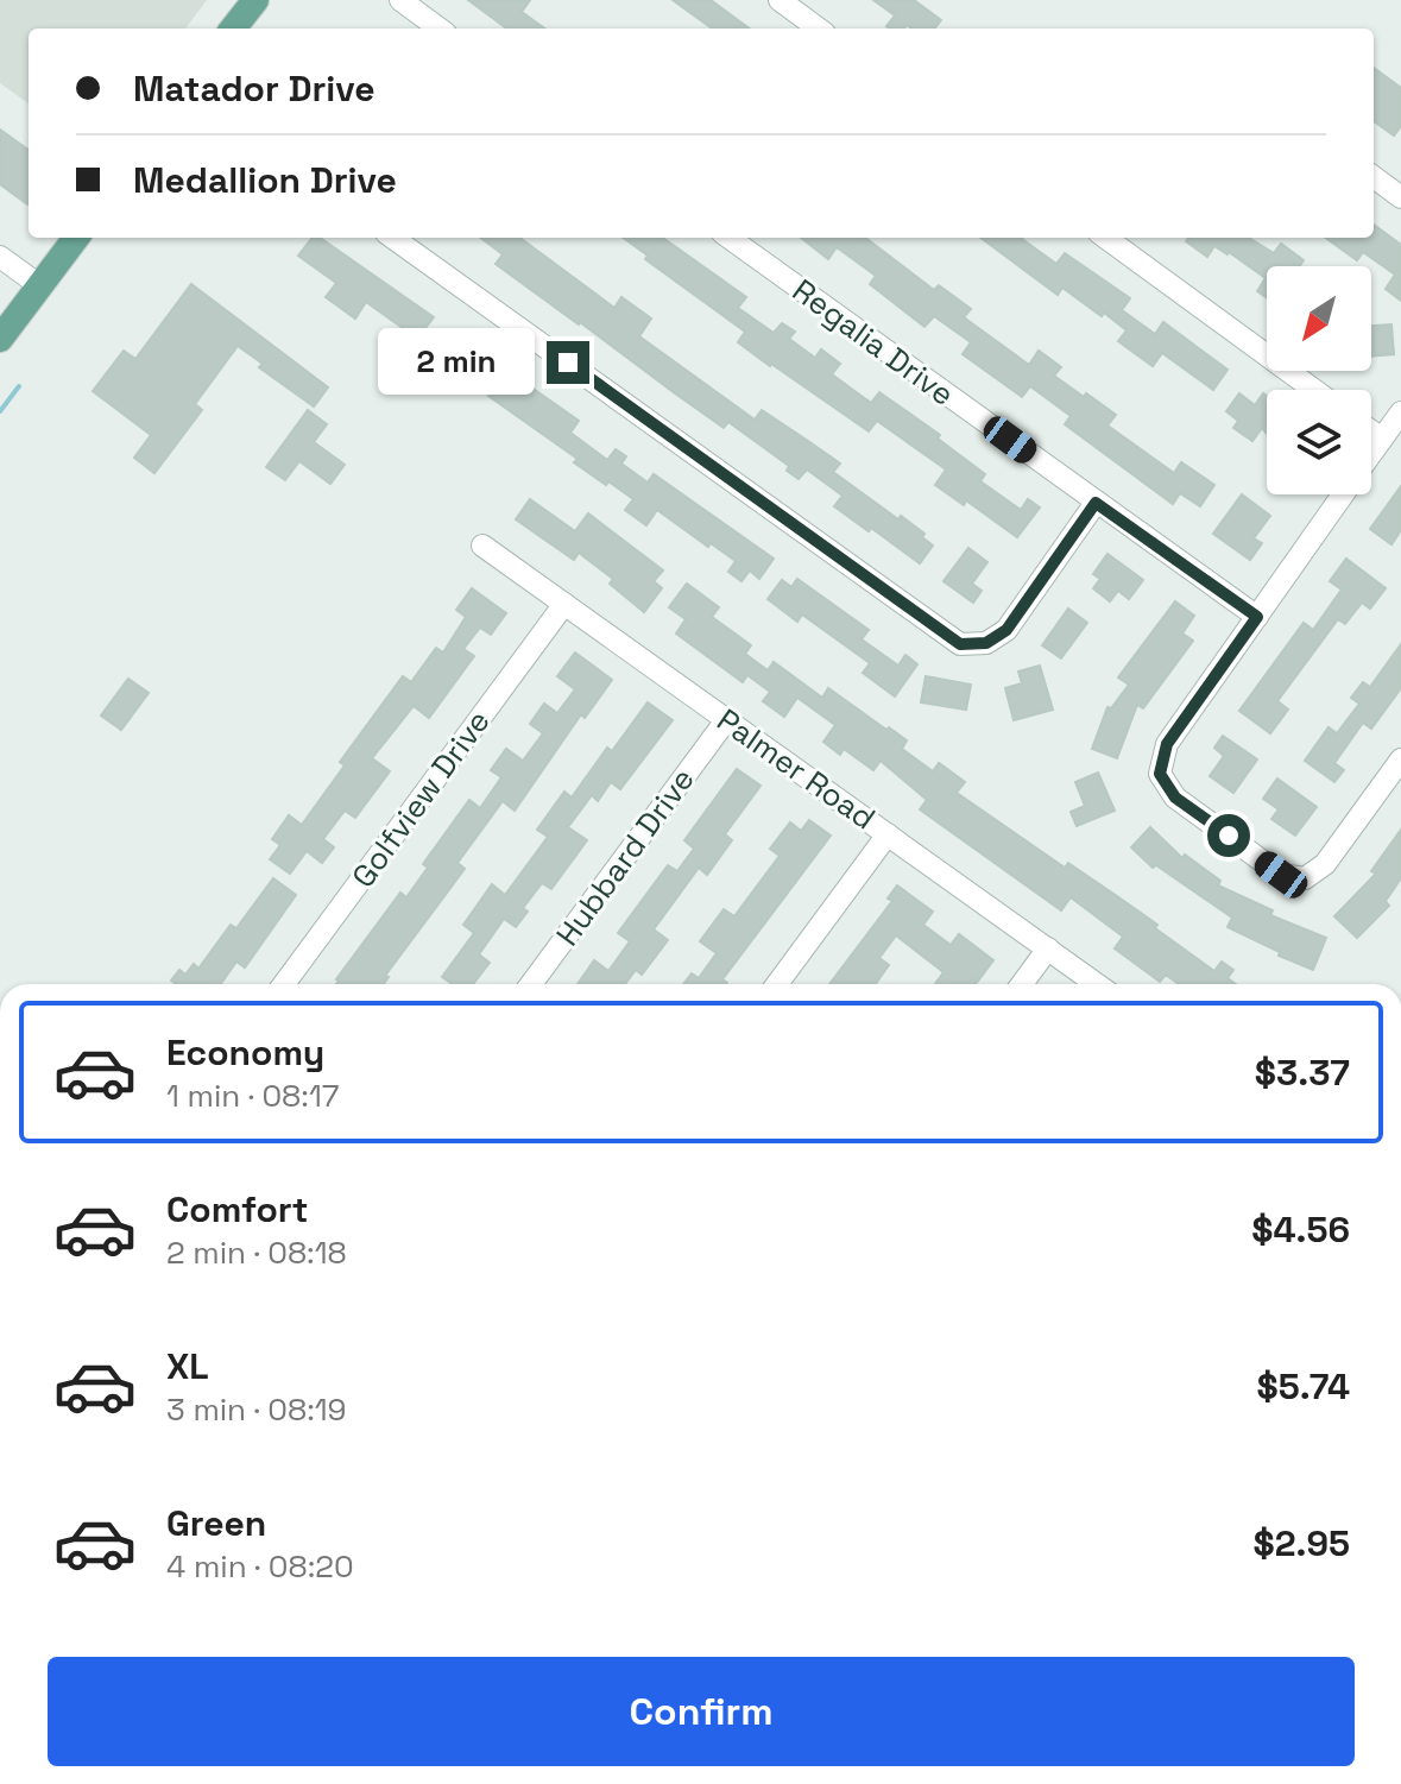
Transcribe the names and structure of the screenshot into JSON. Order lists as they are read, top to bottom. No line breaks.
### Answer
{"streets":{"street":["Regalia Drive","Palmer Road","Golfview Drive","Hubbard Drive"]},"crossings":[["Palmer Road","Golfview Drive"],["Palmer Road","Hubbard Drive"]],"north":"bottom left","page":{"banner":["Matador Drive","Medallion Drive"],"bubble":"2 min","list":[{"name":"Economy","note":"1 min · 08:17","value":"$3.37"},{"name":"Comfort","note":"2 min · 08:18","value":"$4.56"},{"name":"XL","note":"3 min · 08:19","value":"$5.74"},{"name":"Green","note":"4 min · 08:20","value":"$2.95"}],"buttons":"Confirm"}}
